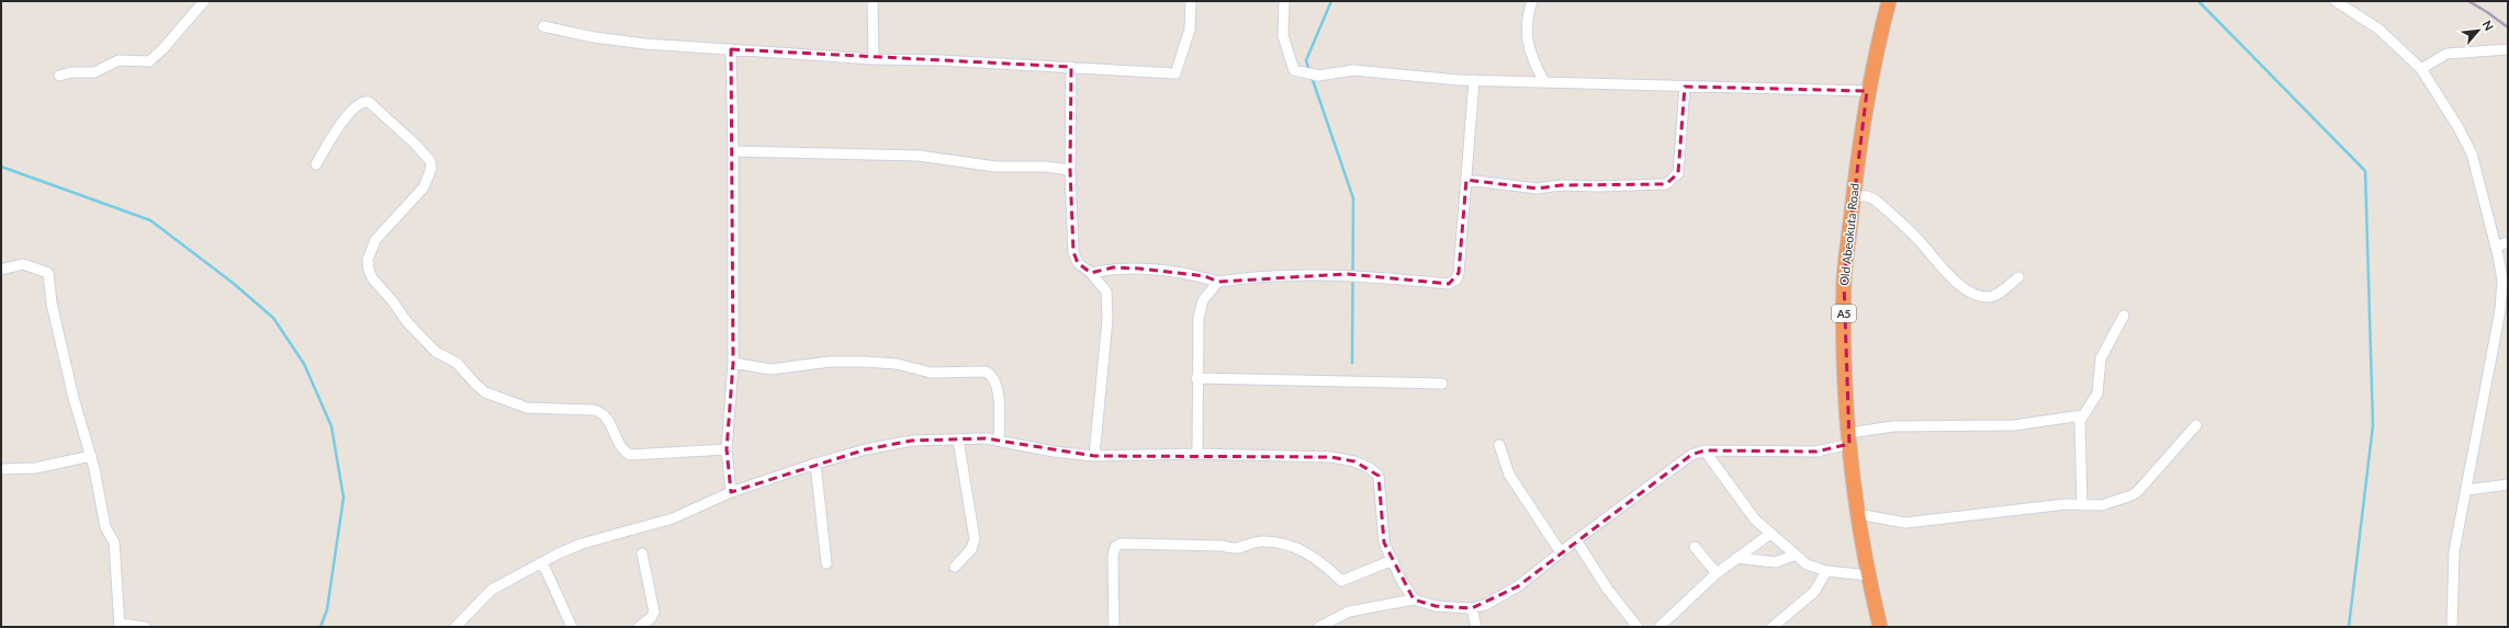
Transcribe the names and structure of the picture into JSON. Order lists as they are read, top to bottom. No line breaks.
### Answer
{"streets":{"highway":["Old Abeokuta Road","A5"]},"north":"top right"}
